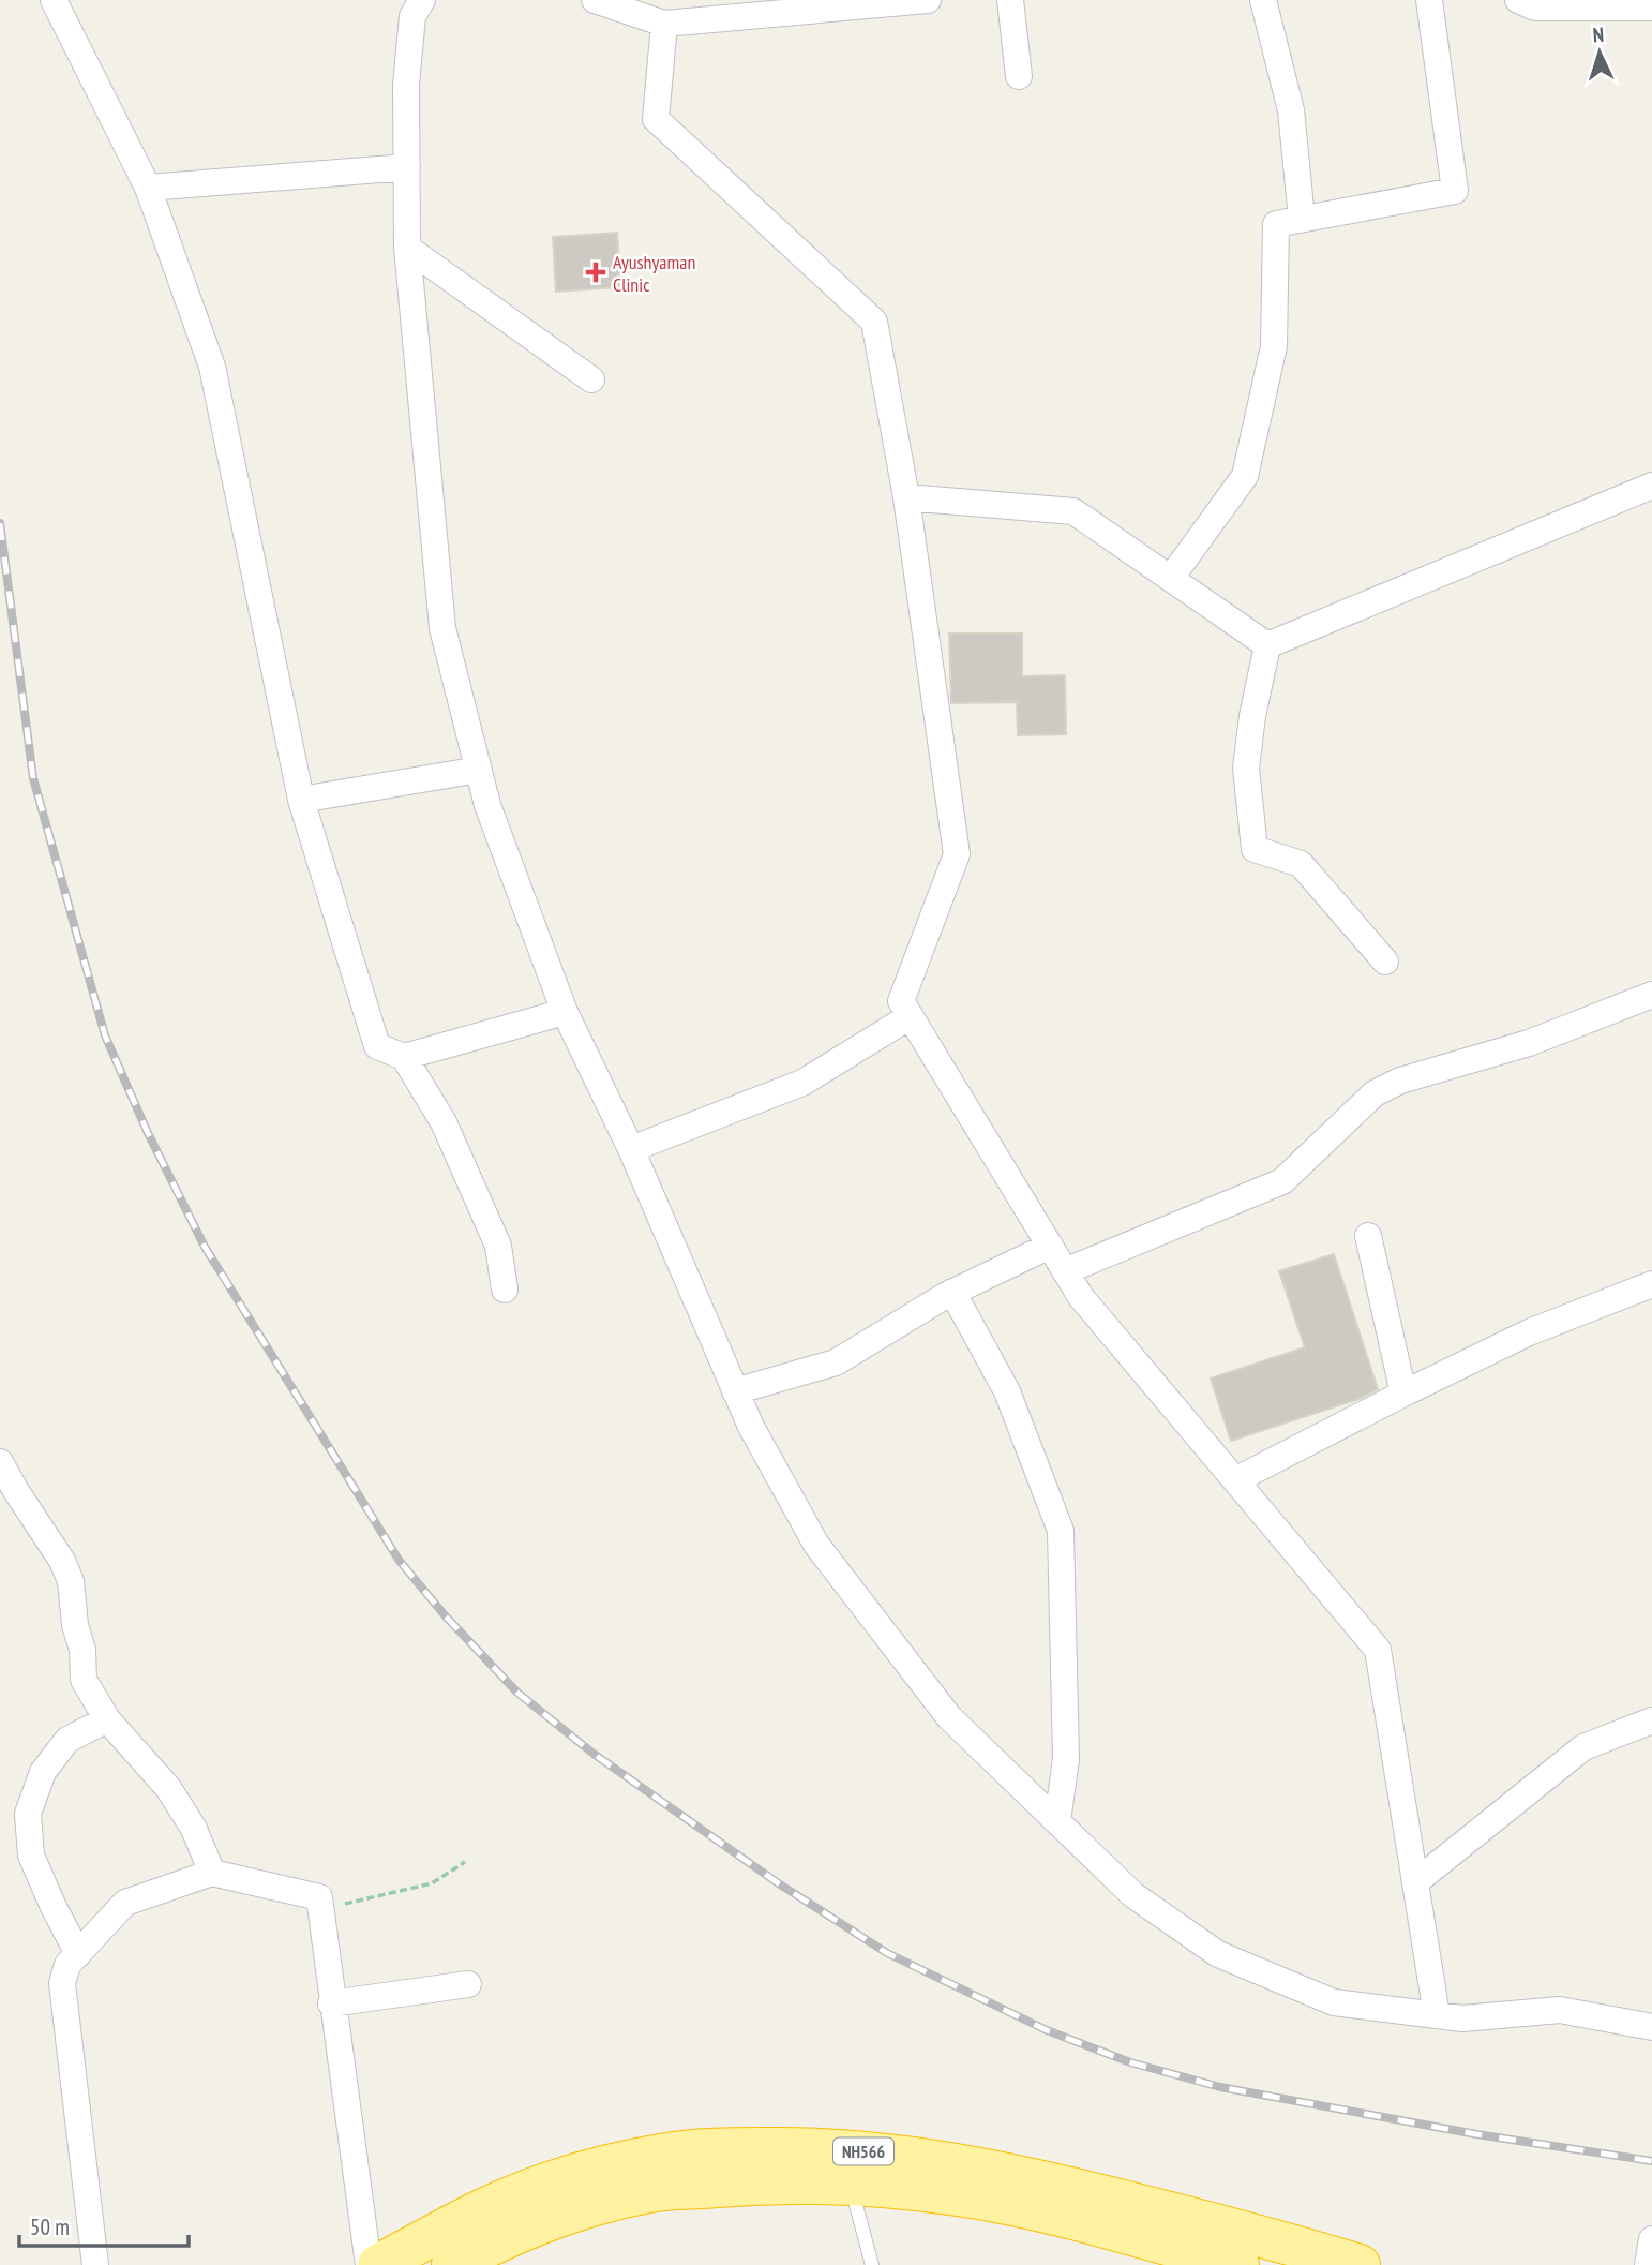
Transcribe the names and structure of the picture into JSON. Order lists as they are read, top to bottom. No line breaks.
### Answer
{"streets":{"highway":["NH566"]},"places":{"health":["Ayushyaman Clinic"]},"scale_bar":"50 m","north":"top"}
